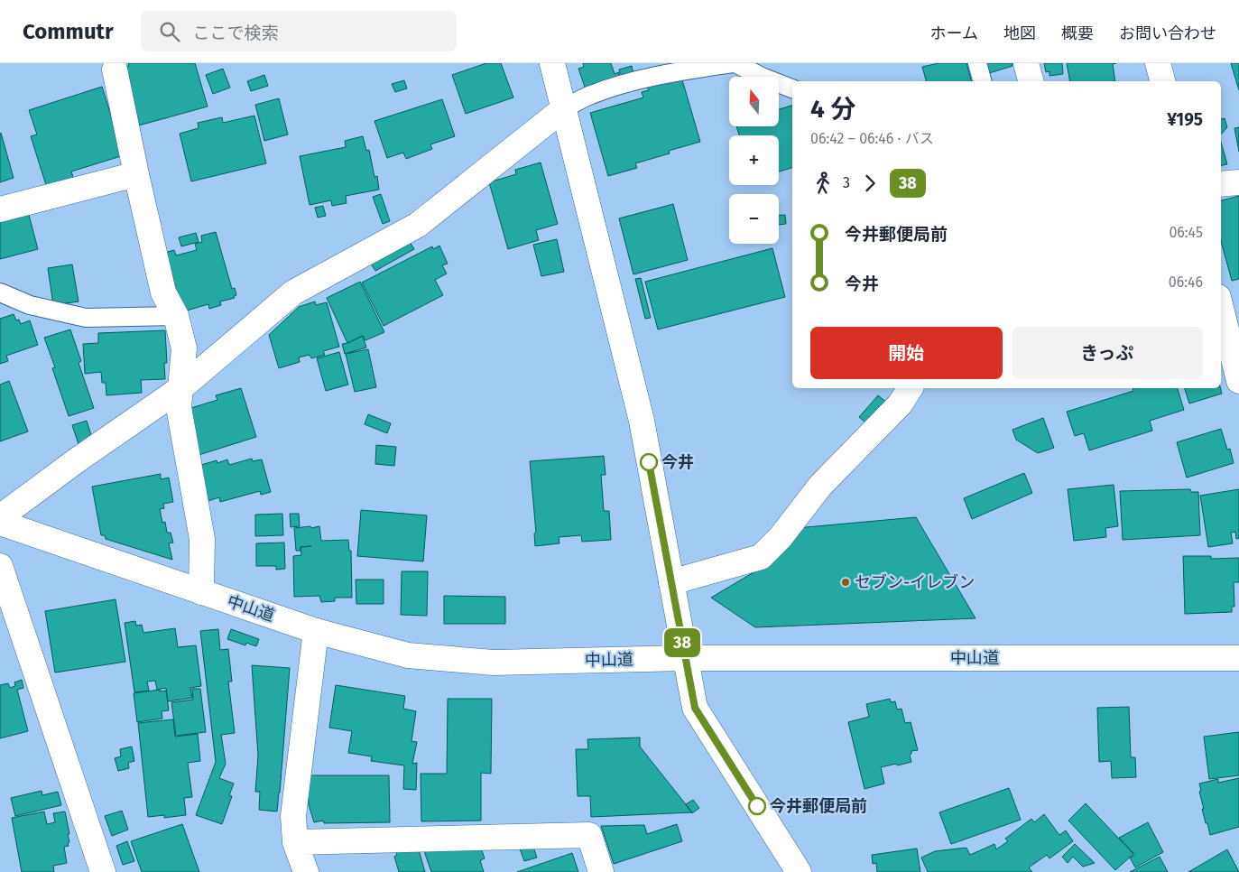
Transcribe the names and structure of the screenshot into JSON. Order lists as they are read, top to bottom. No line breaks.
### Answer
{"streets":{"main road":["中山道"]},"places":["今井","セブン-イレブン","今井郵便局前"],"lines":["bus line 38"],"north":"top","page":{"header":"Commutr","search":"ここで検索","nav":["ホーム","地図","概要","お問い合わせ"],"on_map":"38","map_buttons":["+","−"],"heading":["4 分","06:42 – 06:46 · バス","¥195"],"legs":["3","38"],"list":[{"name":"今井郵便局前","value":"06:45"},{"name":"今井","value":"06:46"}],"buttons":["開始","きっぷ"]}}
